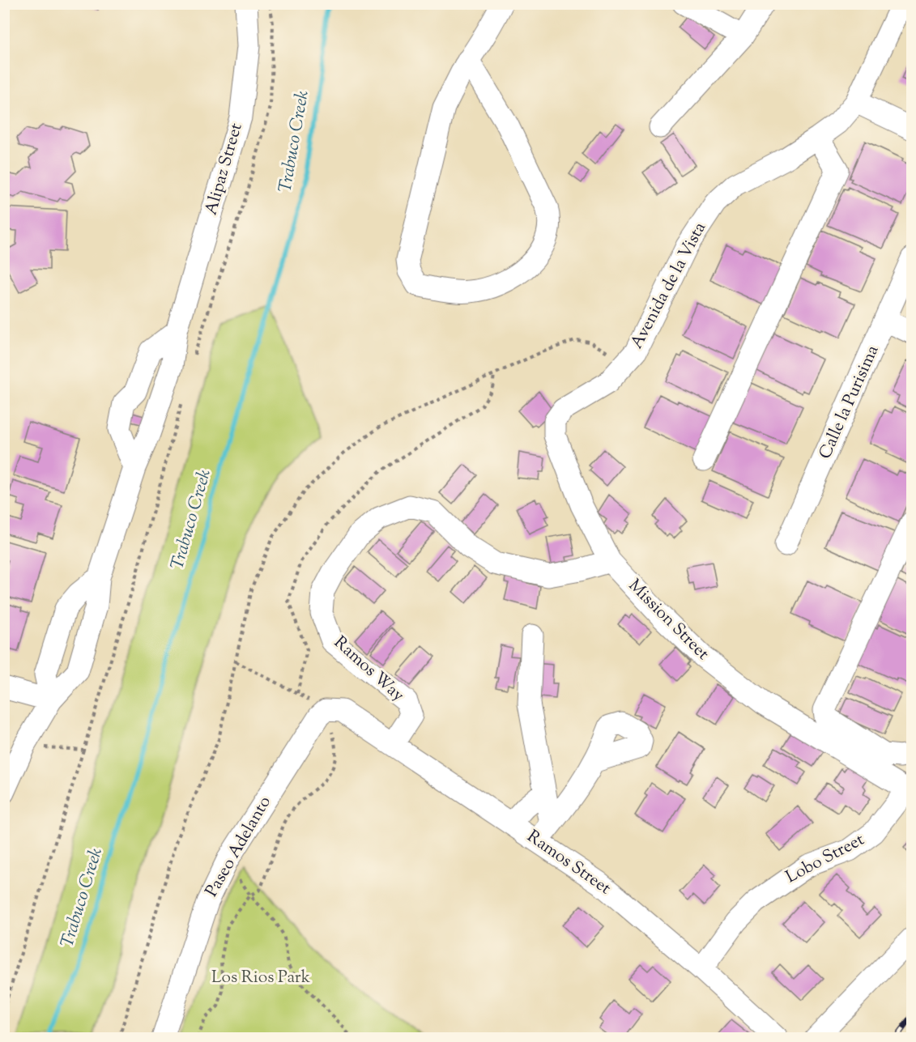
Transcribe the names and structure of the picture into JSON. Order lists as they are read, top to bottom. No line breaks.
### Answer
{"streets":{"street":["Alipaz Street","Avenida de la Vista","Calle la Purisima","Mission Street","Ramos Way","Paseo Adelanto","Lobo Street","Ramos Street"]},"crossings":[["Avenida de la Vista","Mission Street"],["Mission Street","Ramos Way"],["Mission Street","Lobo Street"],["Ramos Way","Ramos Street"],["Paseo Adelanto","Ramos Street"],["Lobo Street","Ramos Street"]],"water":["Trabuco Creek"],"parks":["Los Rios Park"]}
